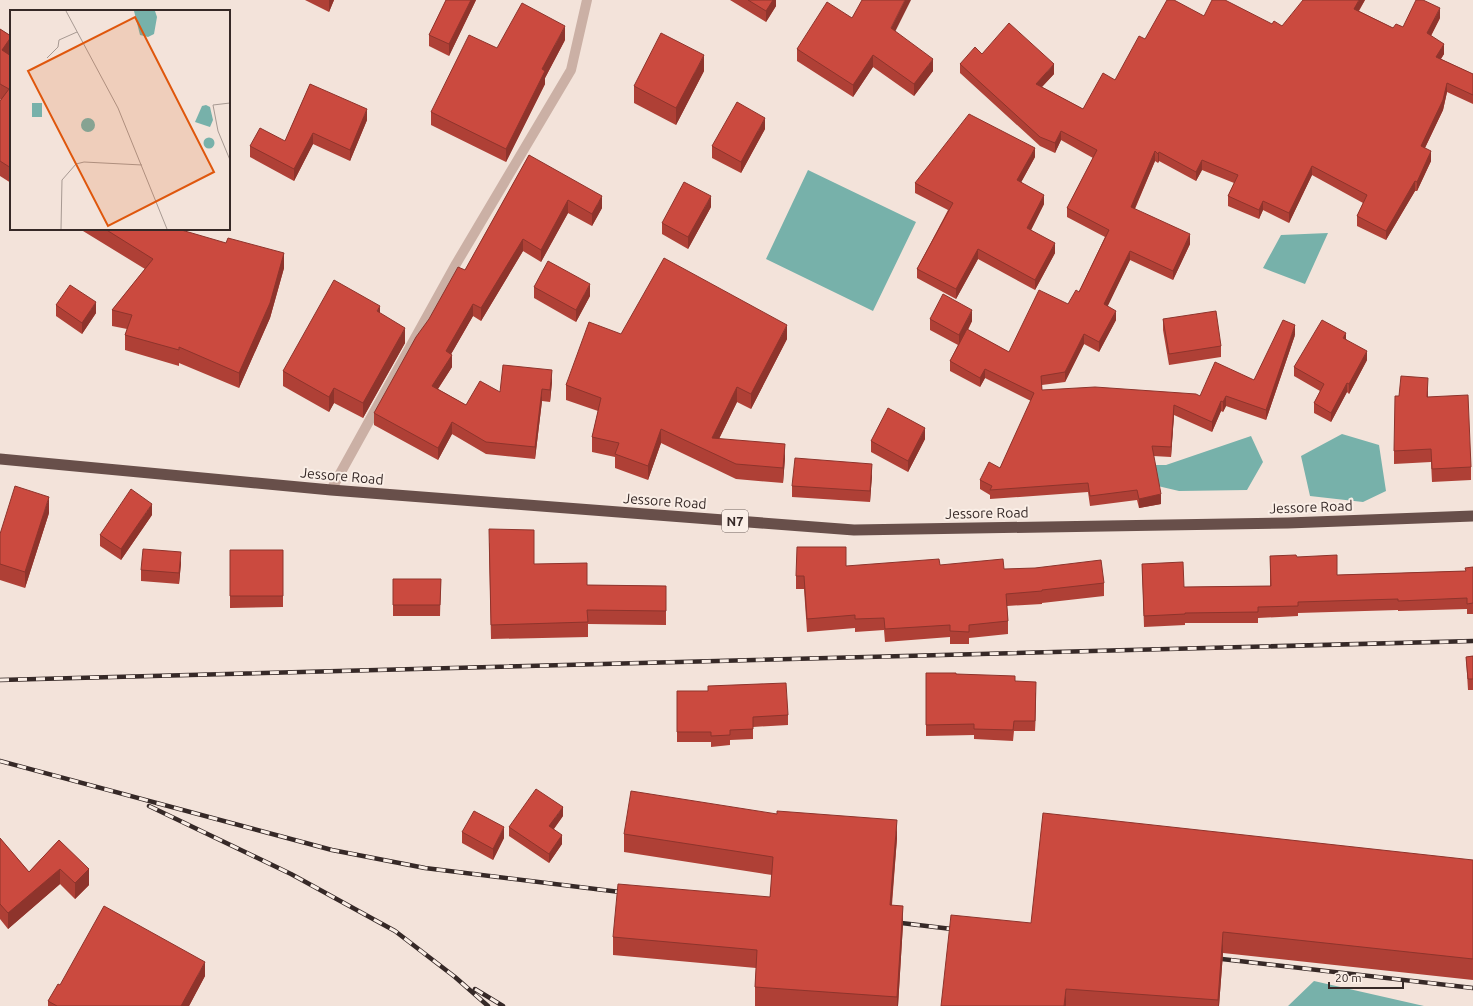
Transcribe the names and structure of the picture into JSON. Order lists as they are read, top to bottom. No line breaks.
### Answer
{"streets":{"highway":["Jessore Road","N7"]},"scale_bar":"20 m"}
